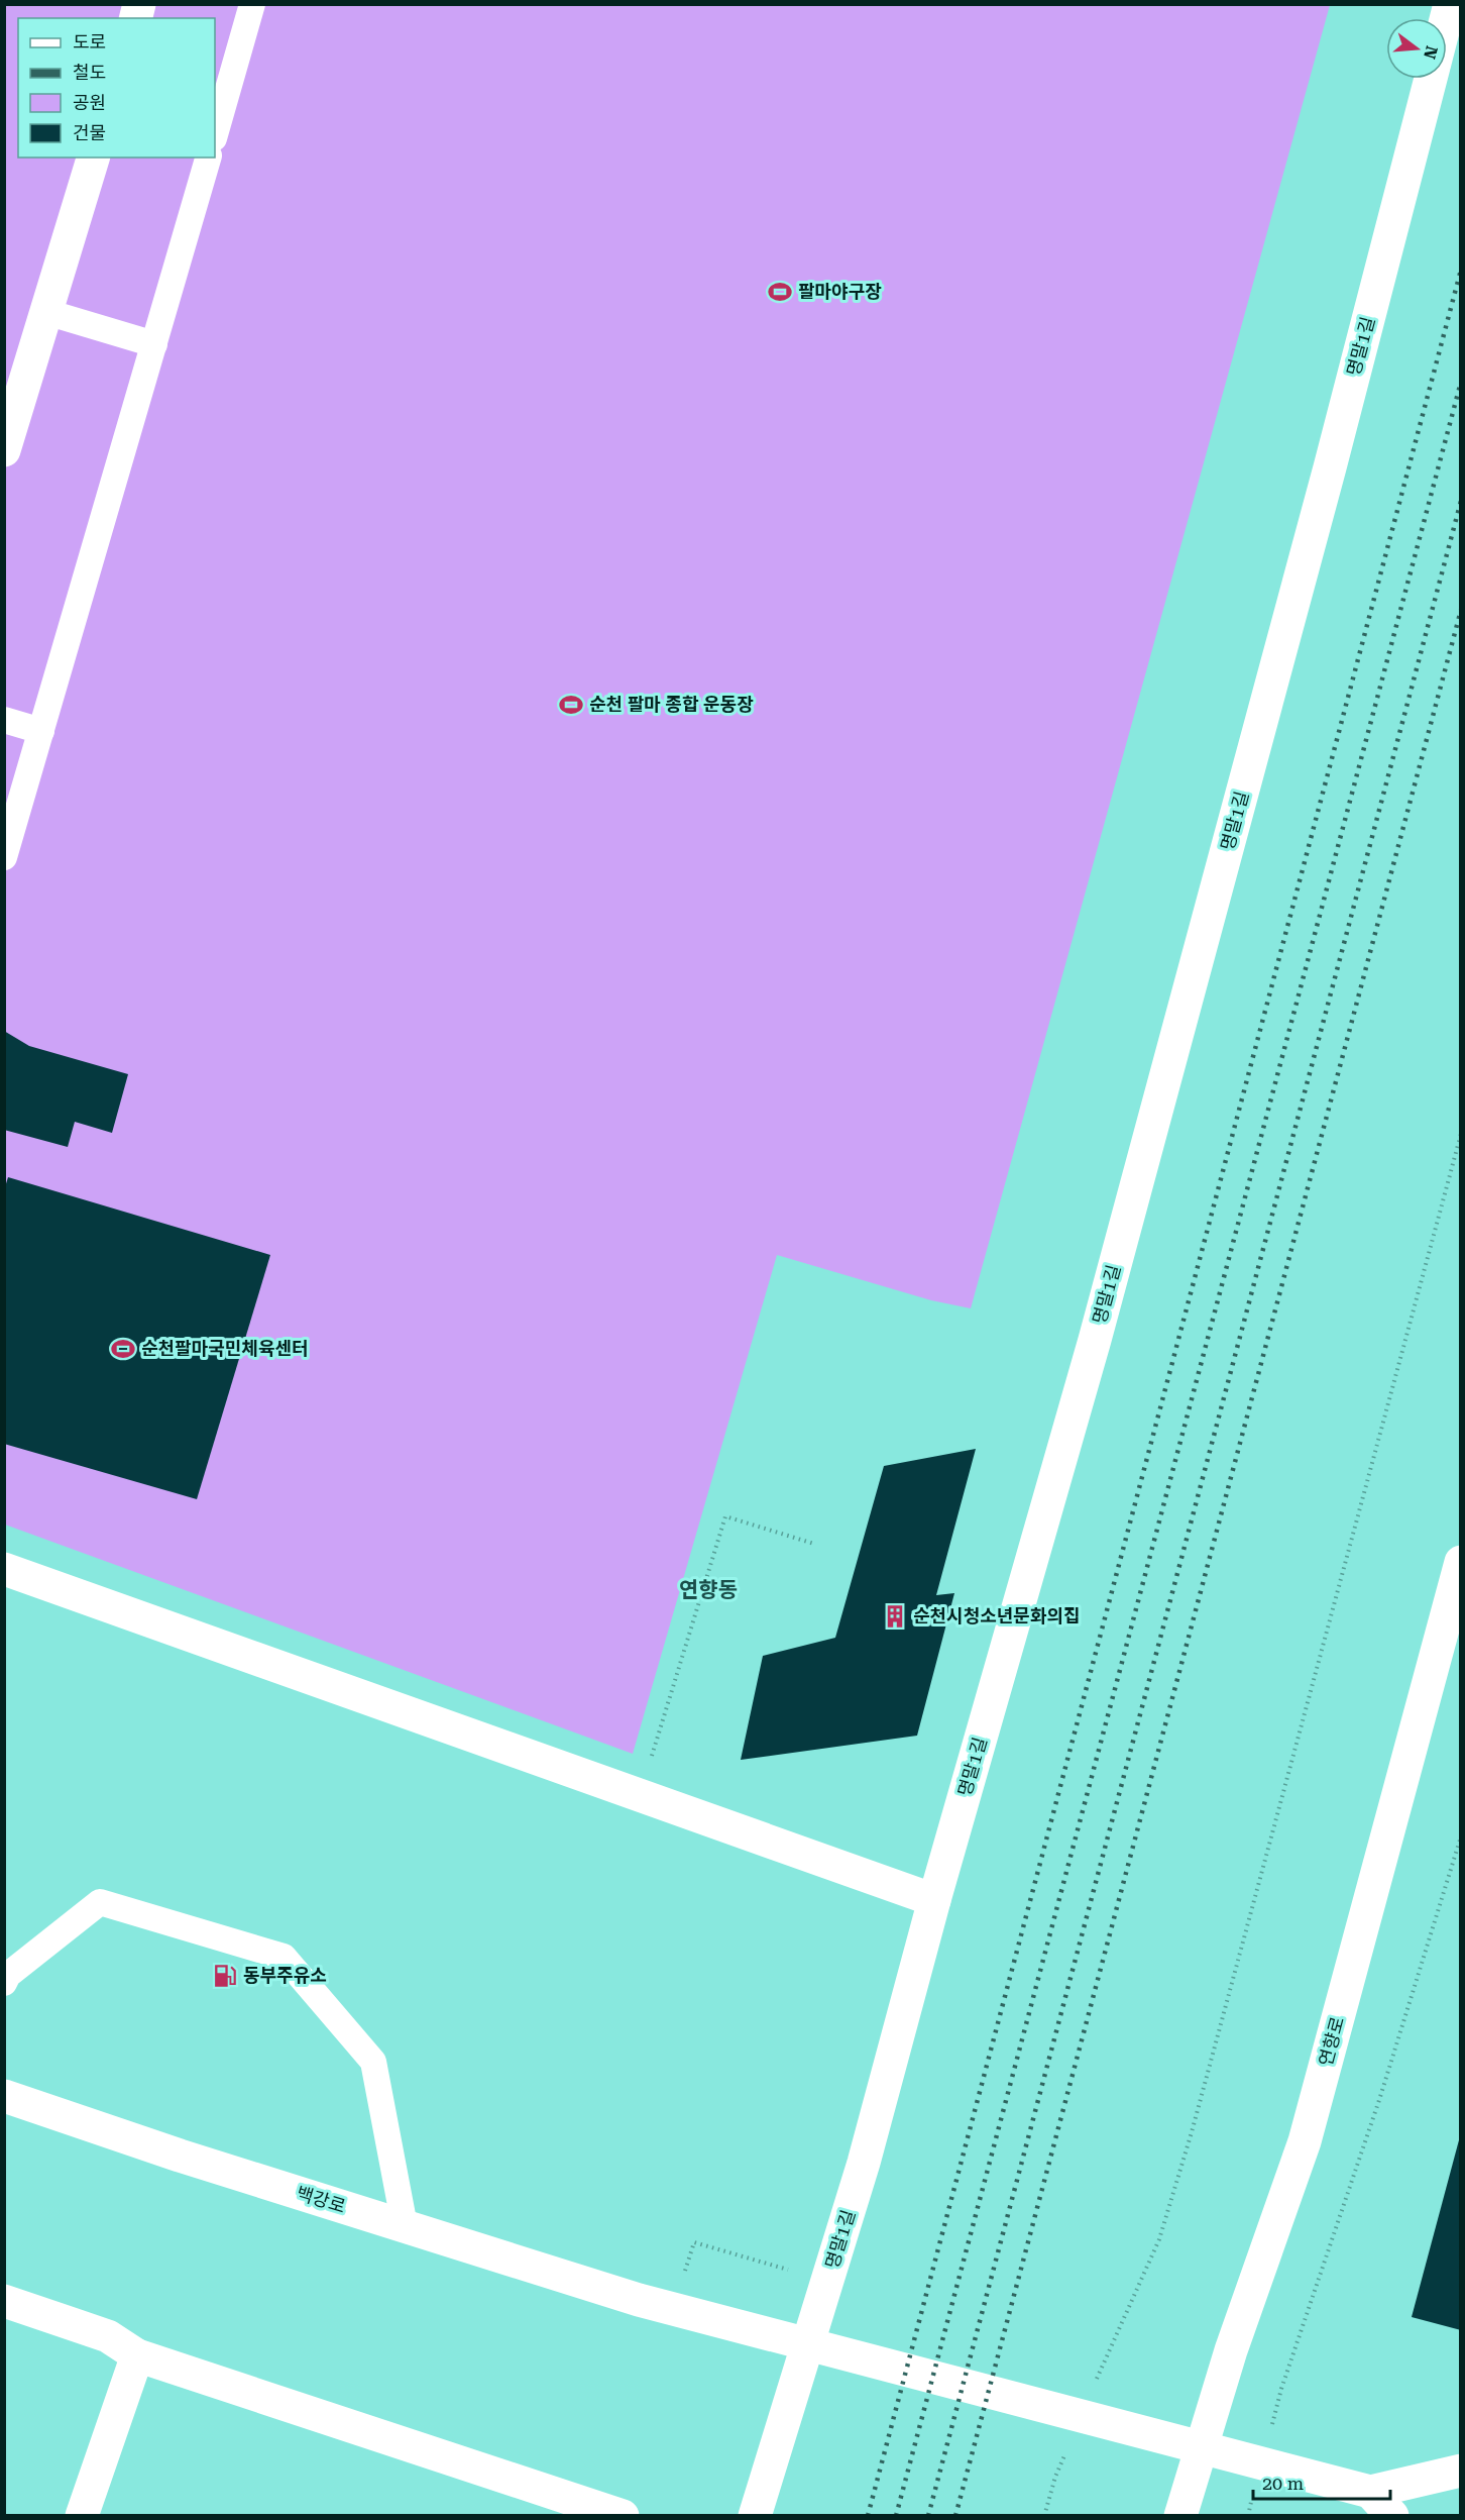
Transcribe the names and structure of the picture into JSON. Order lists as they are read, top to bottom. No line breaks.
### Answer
{"streets":{"street":["명말1길","연향로","백강로"]},"districts":["연향동"],"places":{"sports":["팔마야구장","순천 팔마 종합 운동장","순천팔마국민체육센터"],"building":["순천시청소년문화의집"],"fuel station":["동부주유소"]},"legend":["도로","철도","공원","건물"],"scale_bar":"20 m","north":"right"}
